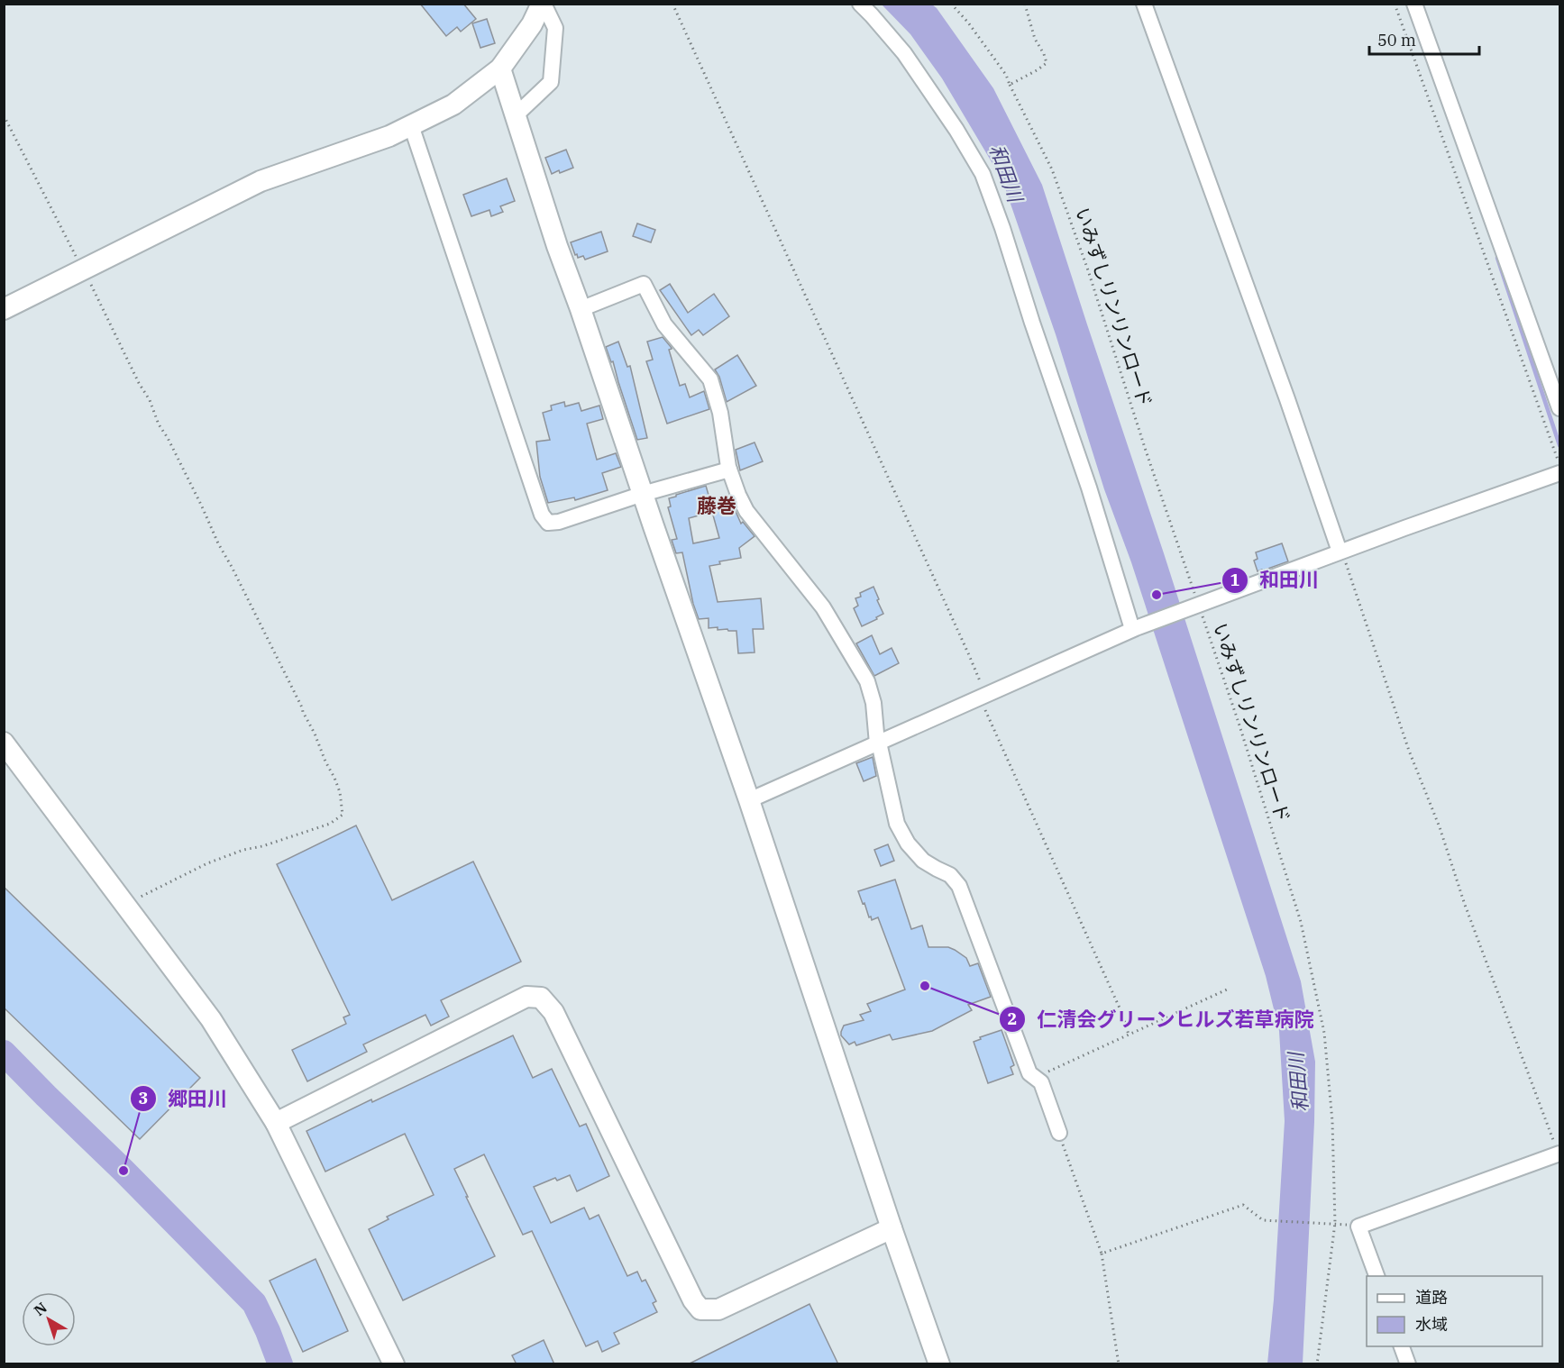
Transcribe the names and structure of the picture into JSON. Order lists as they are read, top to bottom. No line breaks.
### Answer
{"streets":{"path":["いみずしリンリンロード"]},"districts":["藤巻"],"water":["和田川"],"places":["和田川","仁清会グリーンヒルズ若草病院","郷田川"],"legend":["道路","水域"],"scale_bar":"50 m","north":"top left"}
